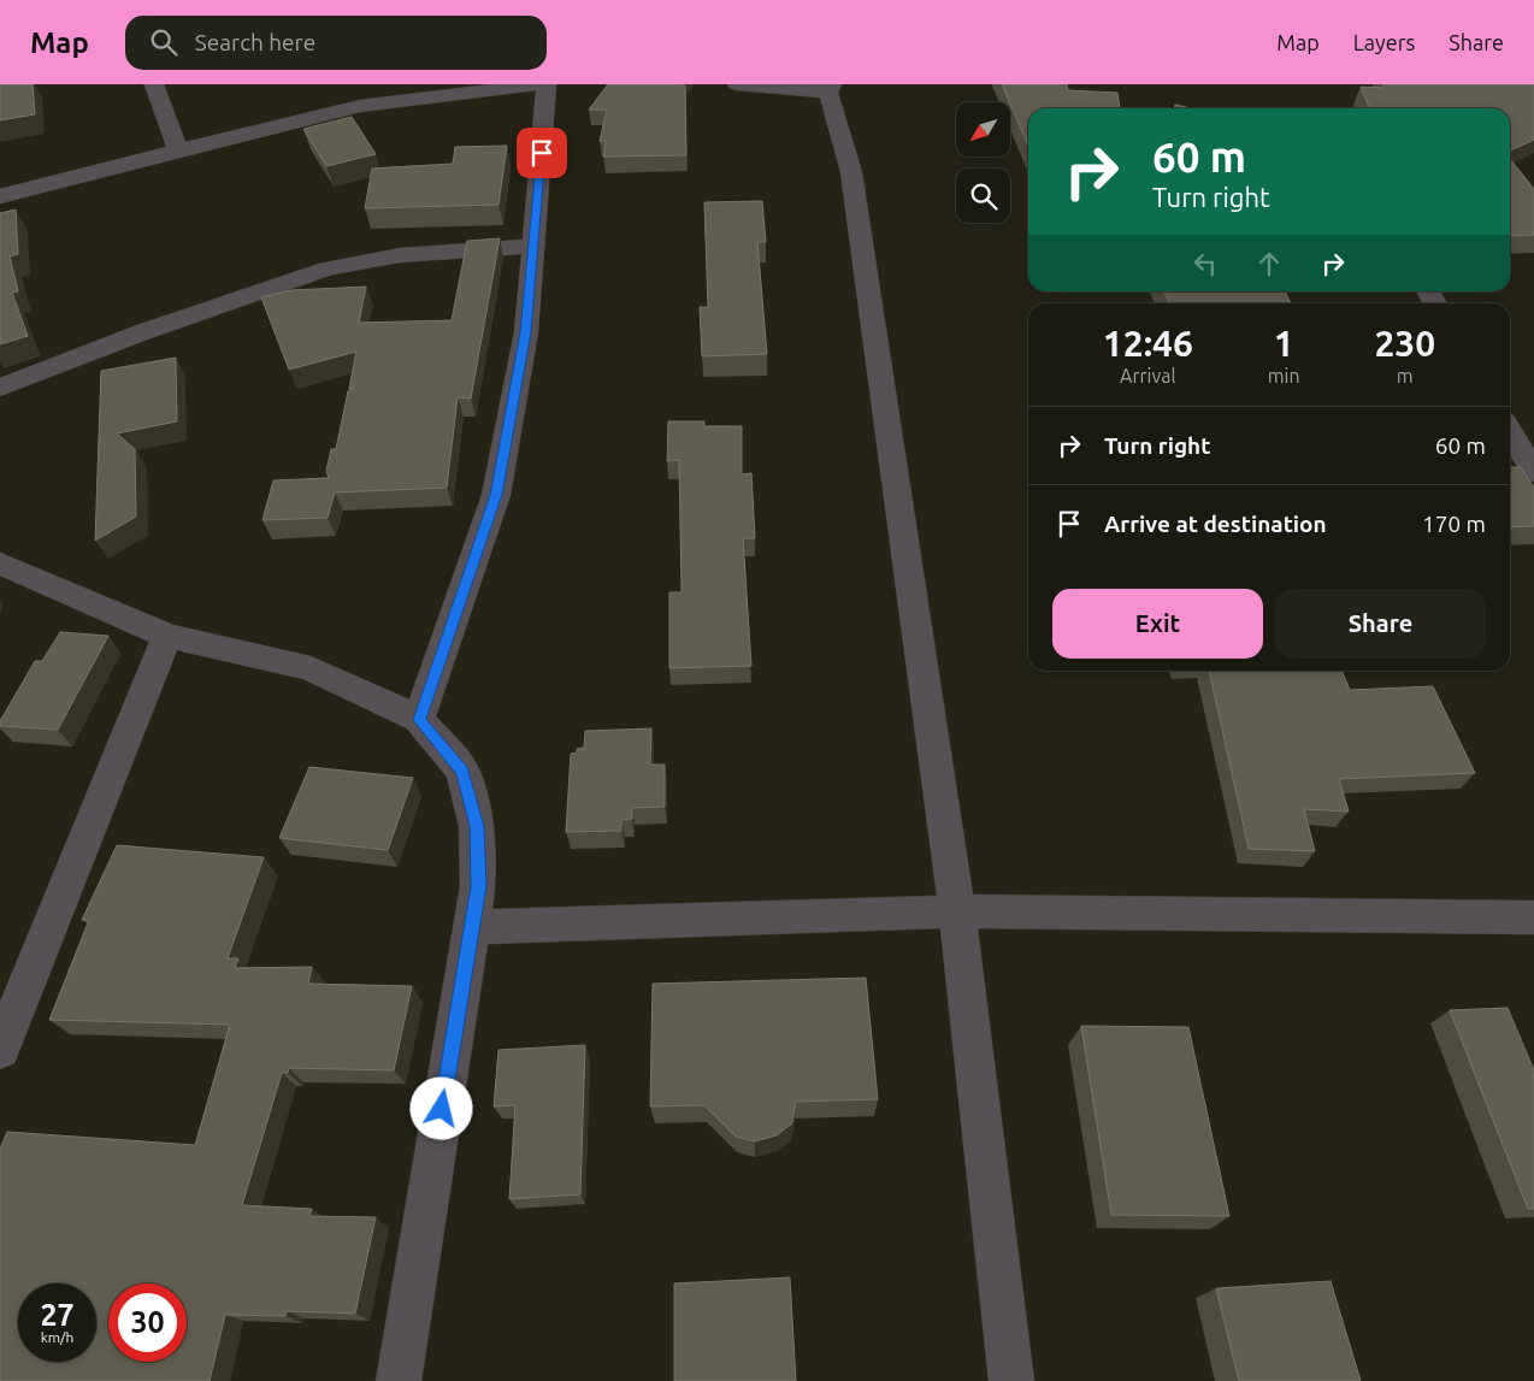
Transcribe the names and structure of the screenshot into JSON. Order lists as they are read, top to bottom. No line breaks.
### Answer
{"north":"bottom left","page":{"header":"Map","search":"Search here","nav":["Map","Layers","Share"],"turn":["60 m","Turn right"],"eta":["12:46","Arrival","1","min","230","m"],"list":[{"name":"Turn right","value":"60 m"},{"name":"Arrive at destination","value":"170 m"}],"buttons":["Exit","Share"],"speed":"27 km/h","limit":"30"}}
